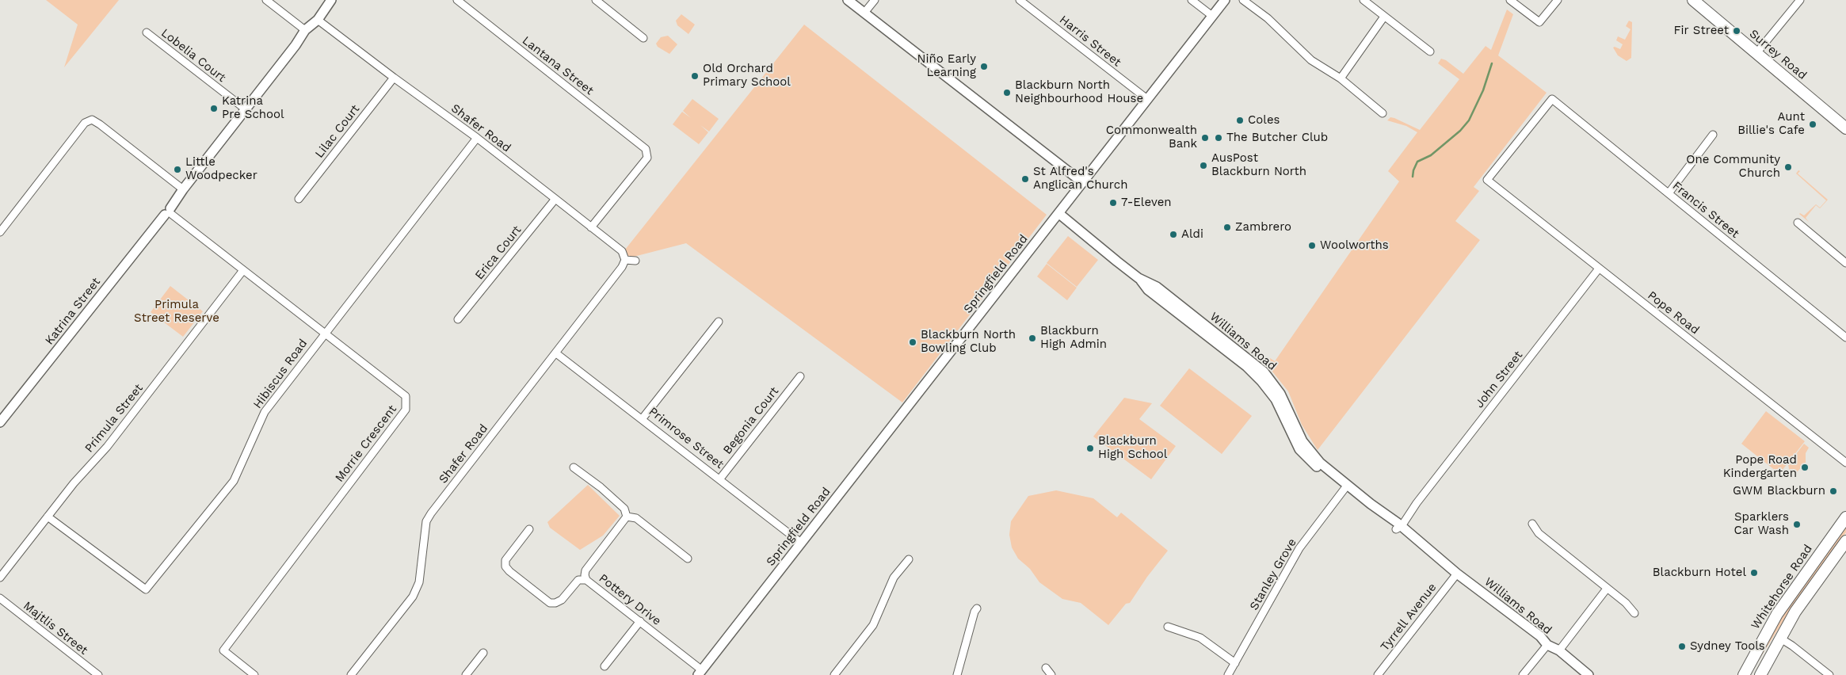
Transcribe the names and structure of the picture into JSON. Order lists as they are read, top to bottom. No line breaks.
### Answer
{"streets":{"main road":["Surrey Road","Springfield Road","Katrina Street","Williams Road","Whitehorse Road"],"street":["Harris Street","Lobelia Court","Lantana Street","Shafer Road","Lilac Court","Francis Street","Erica Court","Pope Road","Hibiscus Road","John Street","Primula Street","Begonia Court","Primrose Street","Morrie Crescent","Stanley Grove","Pottery Drive","Tyrrell Avenue","Majtlis Street"]},"crossings":[["Harris Street","Springfield Road"],["Lobelia Court","Katrina Street"],["Lantana Street","Shafer Road"],["Shafer Road","Lilac Court"],["Shafer Road","Erica Court"],["Shafer Road","Katrina Street"],["Shafer Road","Hibiscus Road"],["Shafer Road","Primrose Street"],["Francis Street","Pope Road"],["Springfield Road","Williams Road"],["Springfield Road","Primrose Street"],["Springfield Road","Pottery Drive"],["Katrina Street","Morrie Crescent"],["Pope Road","John Street"],["Williams Road","John Street"],["Williams Road","Stanley Grove"],["Williams Road","Tyrrell Avenue"],["Hibiscus Road","Primula Street"],["Hibiscus Road","Morrie Crescent"],["Primula Street","Morrie Crescent"],["Begonia Court","Primrose Street"]],"parks":["Primula Street Reserve"],"places":["Fir Street","Niño Early Learning","Old Orchard Primary School","Blackburn North Neighbourhood House","Katrina Pre School","Coles","Aunt Billie's Cafe","Commonwealth Bank","The Butcher Club","AusPost Blackburn North","One Community Church","Little Woodpecker","St Alfred's Anglican Church","7-Eleven","Zambrero","Aldi","Woolworths","Blackburn High Admin","Blackburn North Bowling Club","Blackburn High School","Pope Road Kindergarten","GWM Blackburn","Sparklers Car Wash","Blackburn Hotel","Sydney Tools"]}
